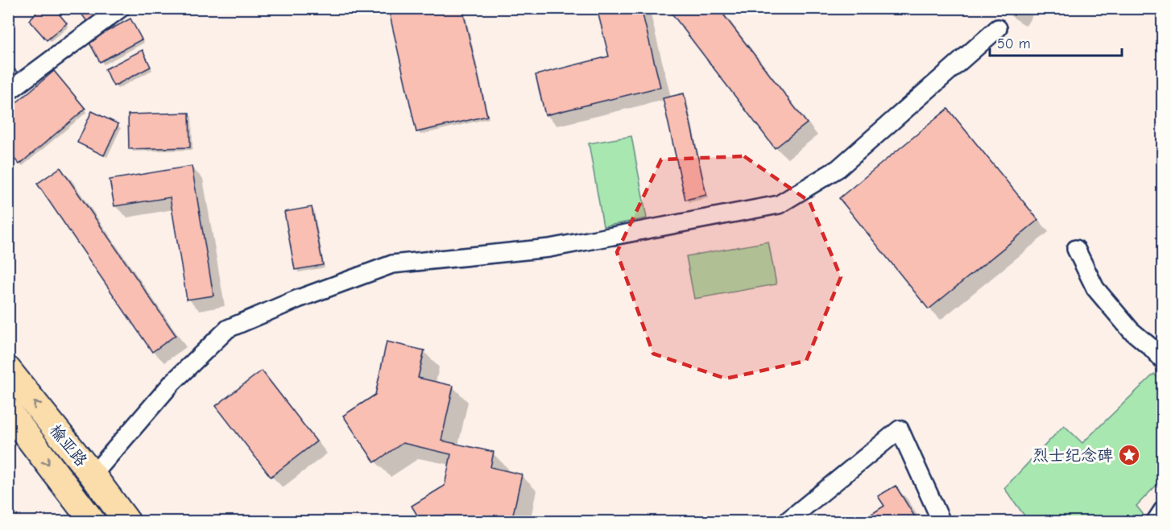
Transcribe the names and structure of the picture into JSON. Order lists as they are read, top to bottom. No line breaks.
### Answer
{"streets":{"highway":["榆亚路"]},"places":{"place":["烈士纪念碑"]},"scale_bar":"50 m"}
